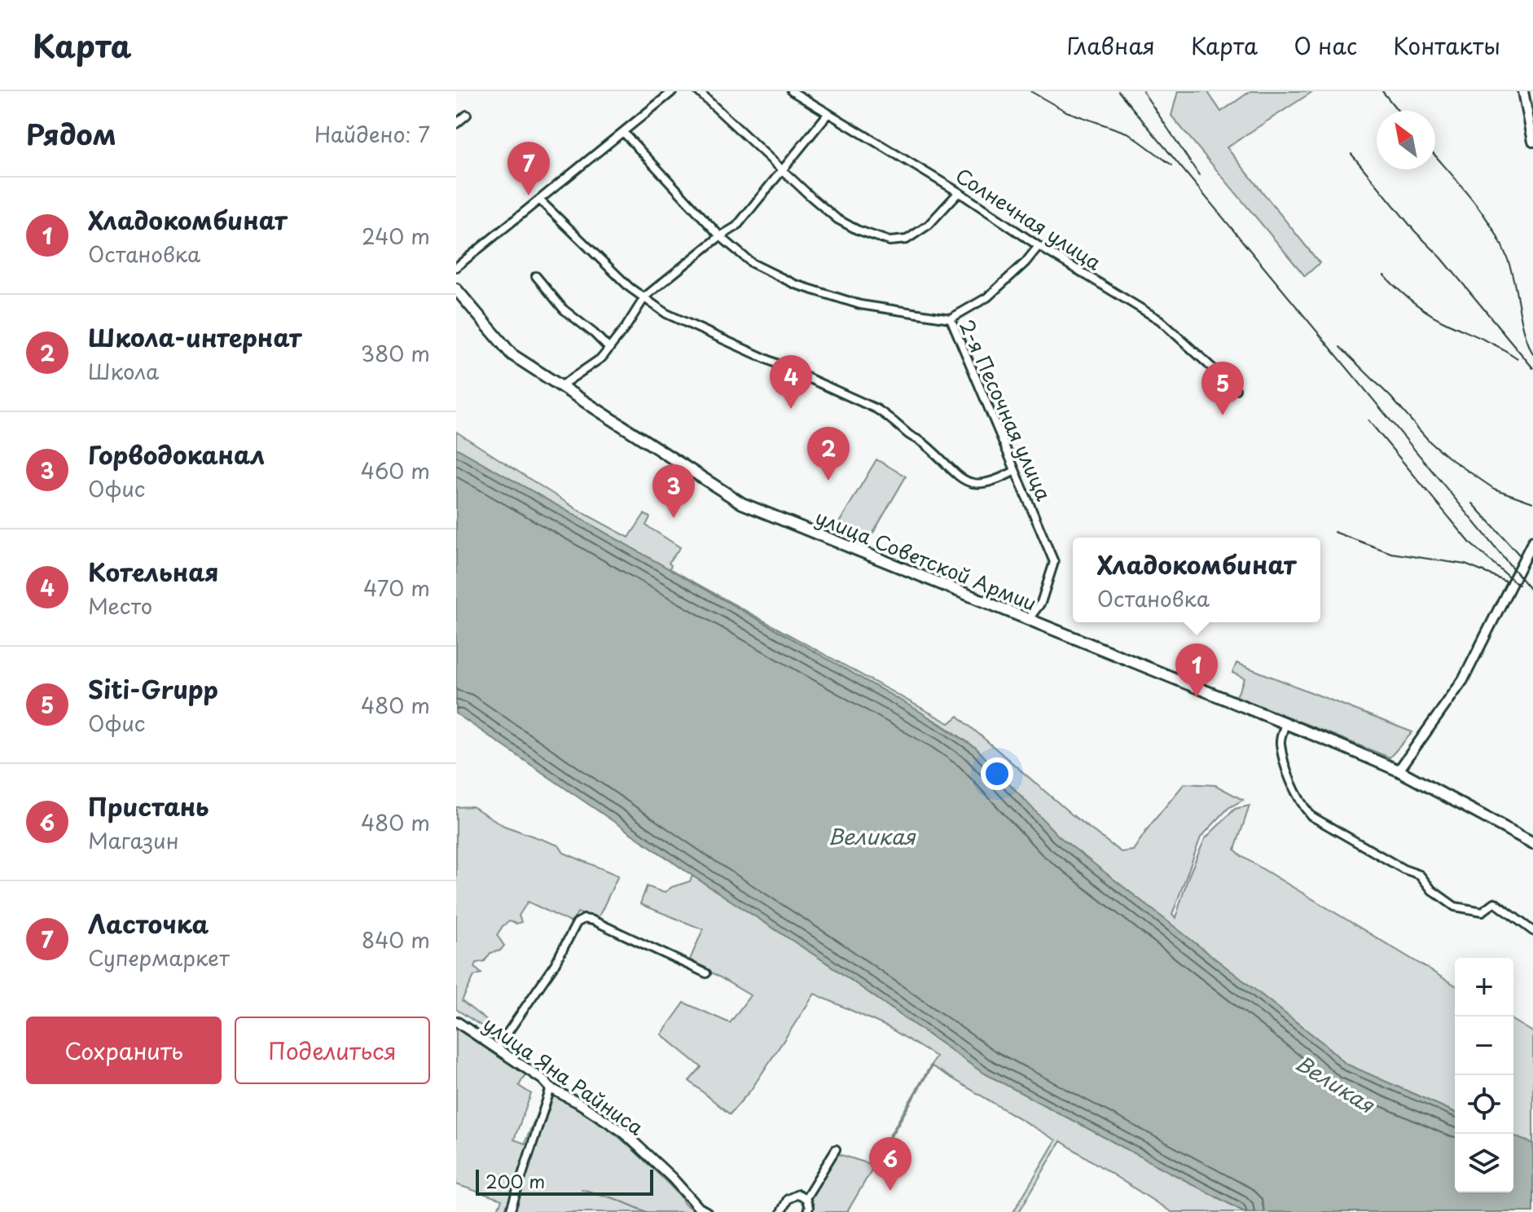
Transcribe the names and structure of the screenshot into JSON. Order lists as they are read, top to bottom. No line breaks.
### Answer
{"streets":{"main road":["улица Советской Армии"],"street":["Солнечная улица","2-я Песочная улица","улица Яна Райниса"]},"crossings":[["2-я Песочная улица","улица Советской Армии"]],"water":["Великая"],"scale_bar":"200 m","north":"top left","page":{"header":"Карта","nav":["Главная","Карта","О нас","Контакты"],"heading":["Рядом","Найдено: 7"],"pins":["7","4","5","2","3","1","6"],"list":[{"mark":"1","name":"Хладокомбинат","note":"Остановка","value":"240 m"},{"mark":"2","name":"Школа-интернат","note":"Школа","value":"380 m"},{"mark":"3","name":"Горводоканал","note":"Офис","value":"460 m"},{"mark":"4","name":"Котельная","note":"Место","value":"470 m"},{"mark":"5","name":"Siti-Grupp","note":"Офис","value":"480 m"},{"mark":"6","name":"Пристань","note":"Магазин","value":"480 m"},{"mark":"7","name":"Ласточка","note":"Супермаркет","value":"840 m"}],"popup":["Хладокомбинат","Остановка"],"map_buttons":["+","−"],"buttons":["Сохранить","Поделиться"],"scale":"200 m"}}
